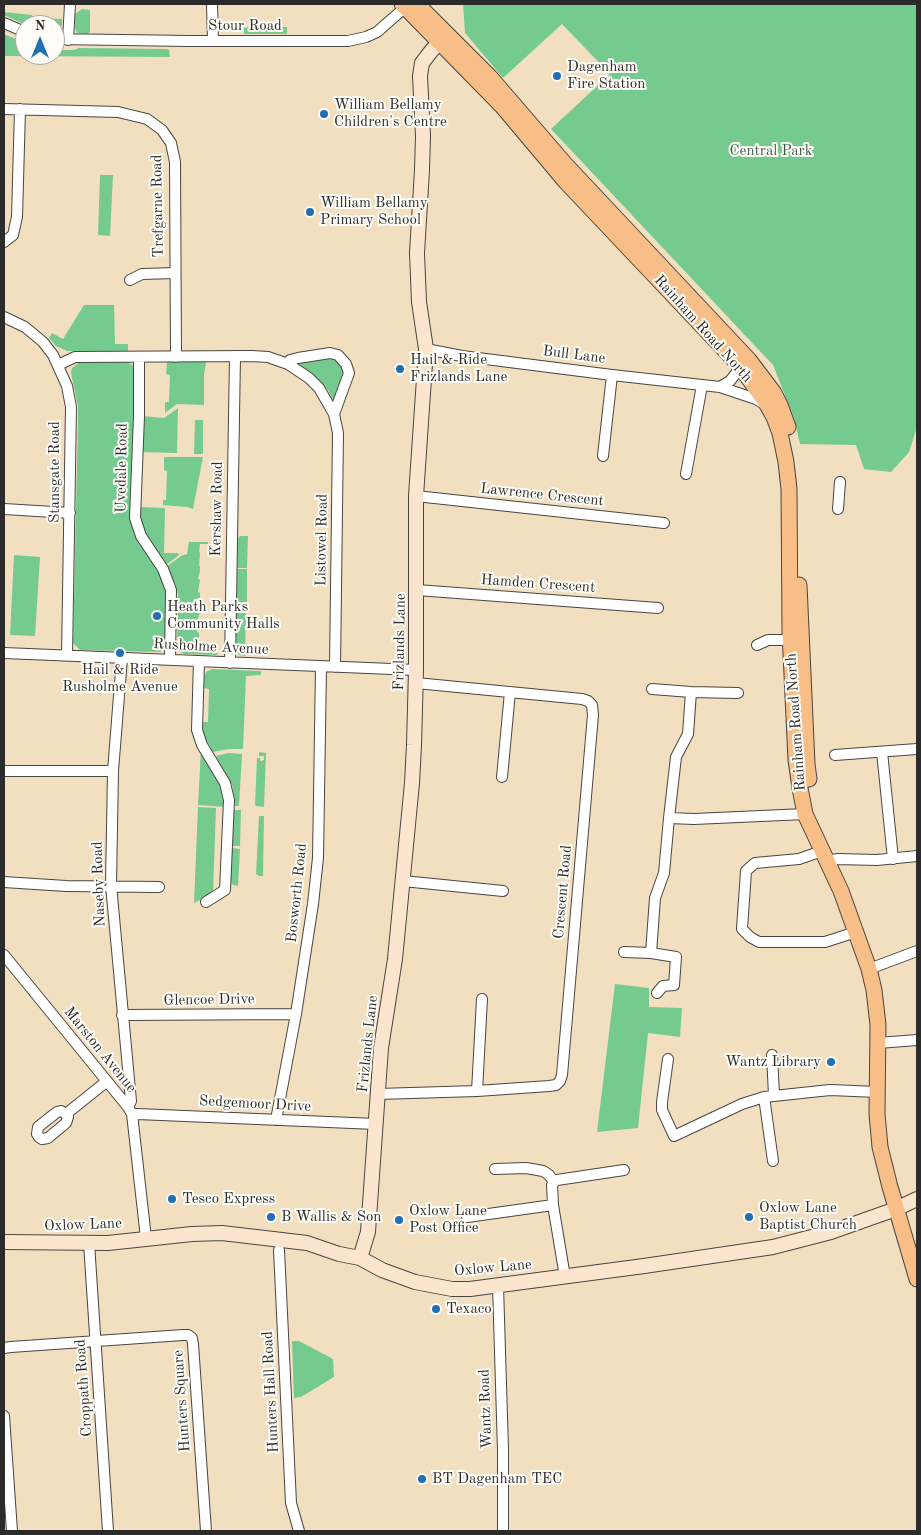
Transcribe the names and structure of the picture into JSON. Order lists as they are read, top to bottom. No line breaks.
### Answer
{"streets":{"main road":["Rainham Road North"],"street":["Stour Road","Trefgarne Road","Bull Lane","Uvedale Road","Stansgate Road","Lawrence Crescent","Kershaw Road","Listowel Road","Hamden Crescent","Frizlands Lane","Rusholme Avenue","Naseby Road","Crescent Road","Bosworth Road","Glencoe Drive","Marston Avenue","Sedgemoor Drive","Oxlow Lane","Croppath Road","Hunters Hall Road","Hunters Square","Wantz Road"]},"crossings":[["Stour Road","Rainham Road North"],["Trefgarne Road","Listowel Road"],["Rainham Road North","Bull Lane"],["Rainham Road North","Frizlands Lane"],["Rainham Road North","Oxlow Lane"],["Bull Lane","Frizlands Lane"],["Uvedale Road","Listowel Road"],["Uvedale Road","Rusholme Avenue"],["Stansgate Road","Listowel Road"],["Stansgate Road","Rusholme Avenue"],["Lawrence Crescent","Frizlands Lane"],["Kershaw Road","Listowel Road"],["Kershaw Road","Rusholme Avenue"],["Listowel Road","Rusholme Avenue"],["Hamden Crescent","Frizlands Lane"],["Frizlands Lane","Rusholme Avenue"],["Frizlands Lane","Crescent Road"],["Frizlands Lane","Sedgemoor Drive"],["Frizlands Lane","Oxlow Lane"],["Rusholme Avenue","Naseby Road"],["Rusholme Avenue","Crescent Road"],["Rusholme Avenue","Bosworth Road"],["Naseby Road","Glencoe Drive"],["Naseby Road","Marston Avenue"],["Naseby Road","Sedgemoor Drive"],["Bosworth Road","Glencoe Drive"],["Bosworth Road","Sedgemoor Drive"],["Marston Avenue","Sedgemoor Drive"],["Marston Avenue","Oxlow Lane"],["Oxlow Lane","Croppath Road"],["Oxlow Lane","Wantz Road"],["Croppath Road","Hunters Square"]],"parks":["Central Park"],"places":["Dagenham Fire Station","William Bellamy Children's Centre","William Bellamy Primary School","Hail & Ride Frizlands Lane","Heath Parks Community Halls","Hail & Ride Rusholme Avenue","Wantz Library","Tesco Express","B Wallis & Son","Oxlow Lane Baptist Church","Oxlow Lane Post Office","Texaco","BT Dagenham TEC"],"north":"top"}
